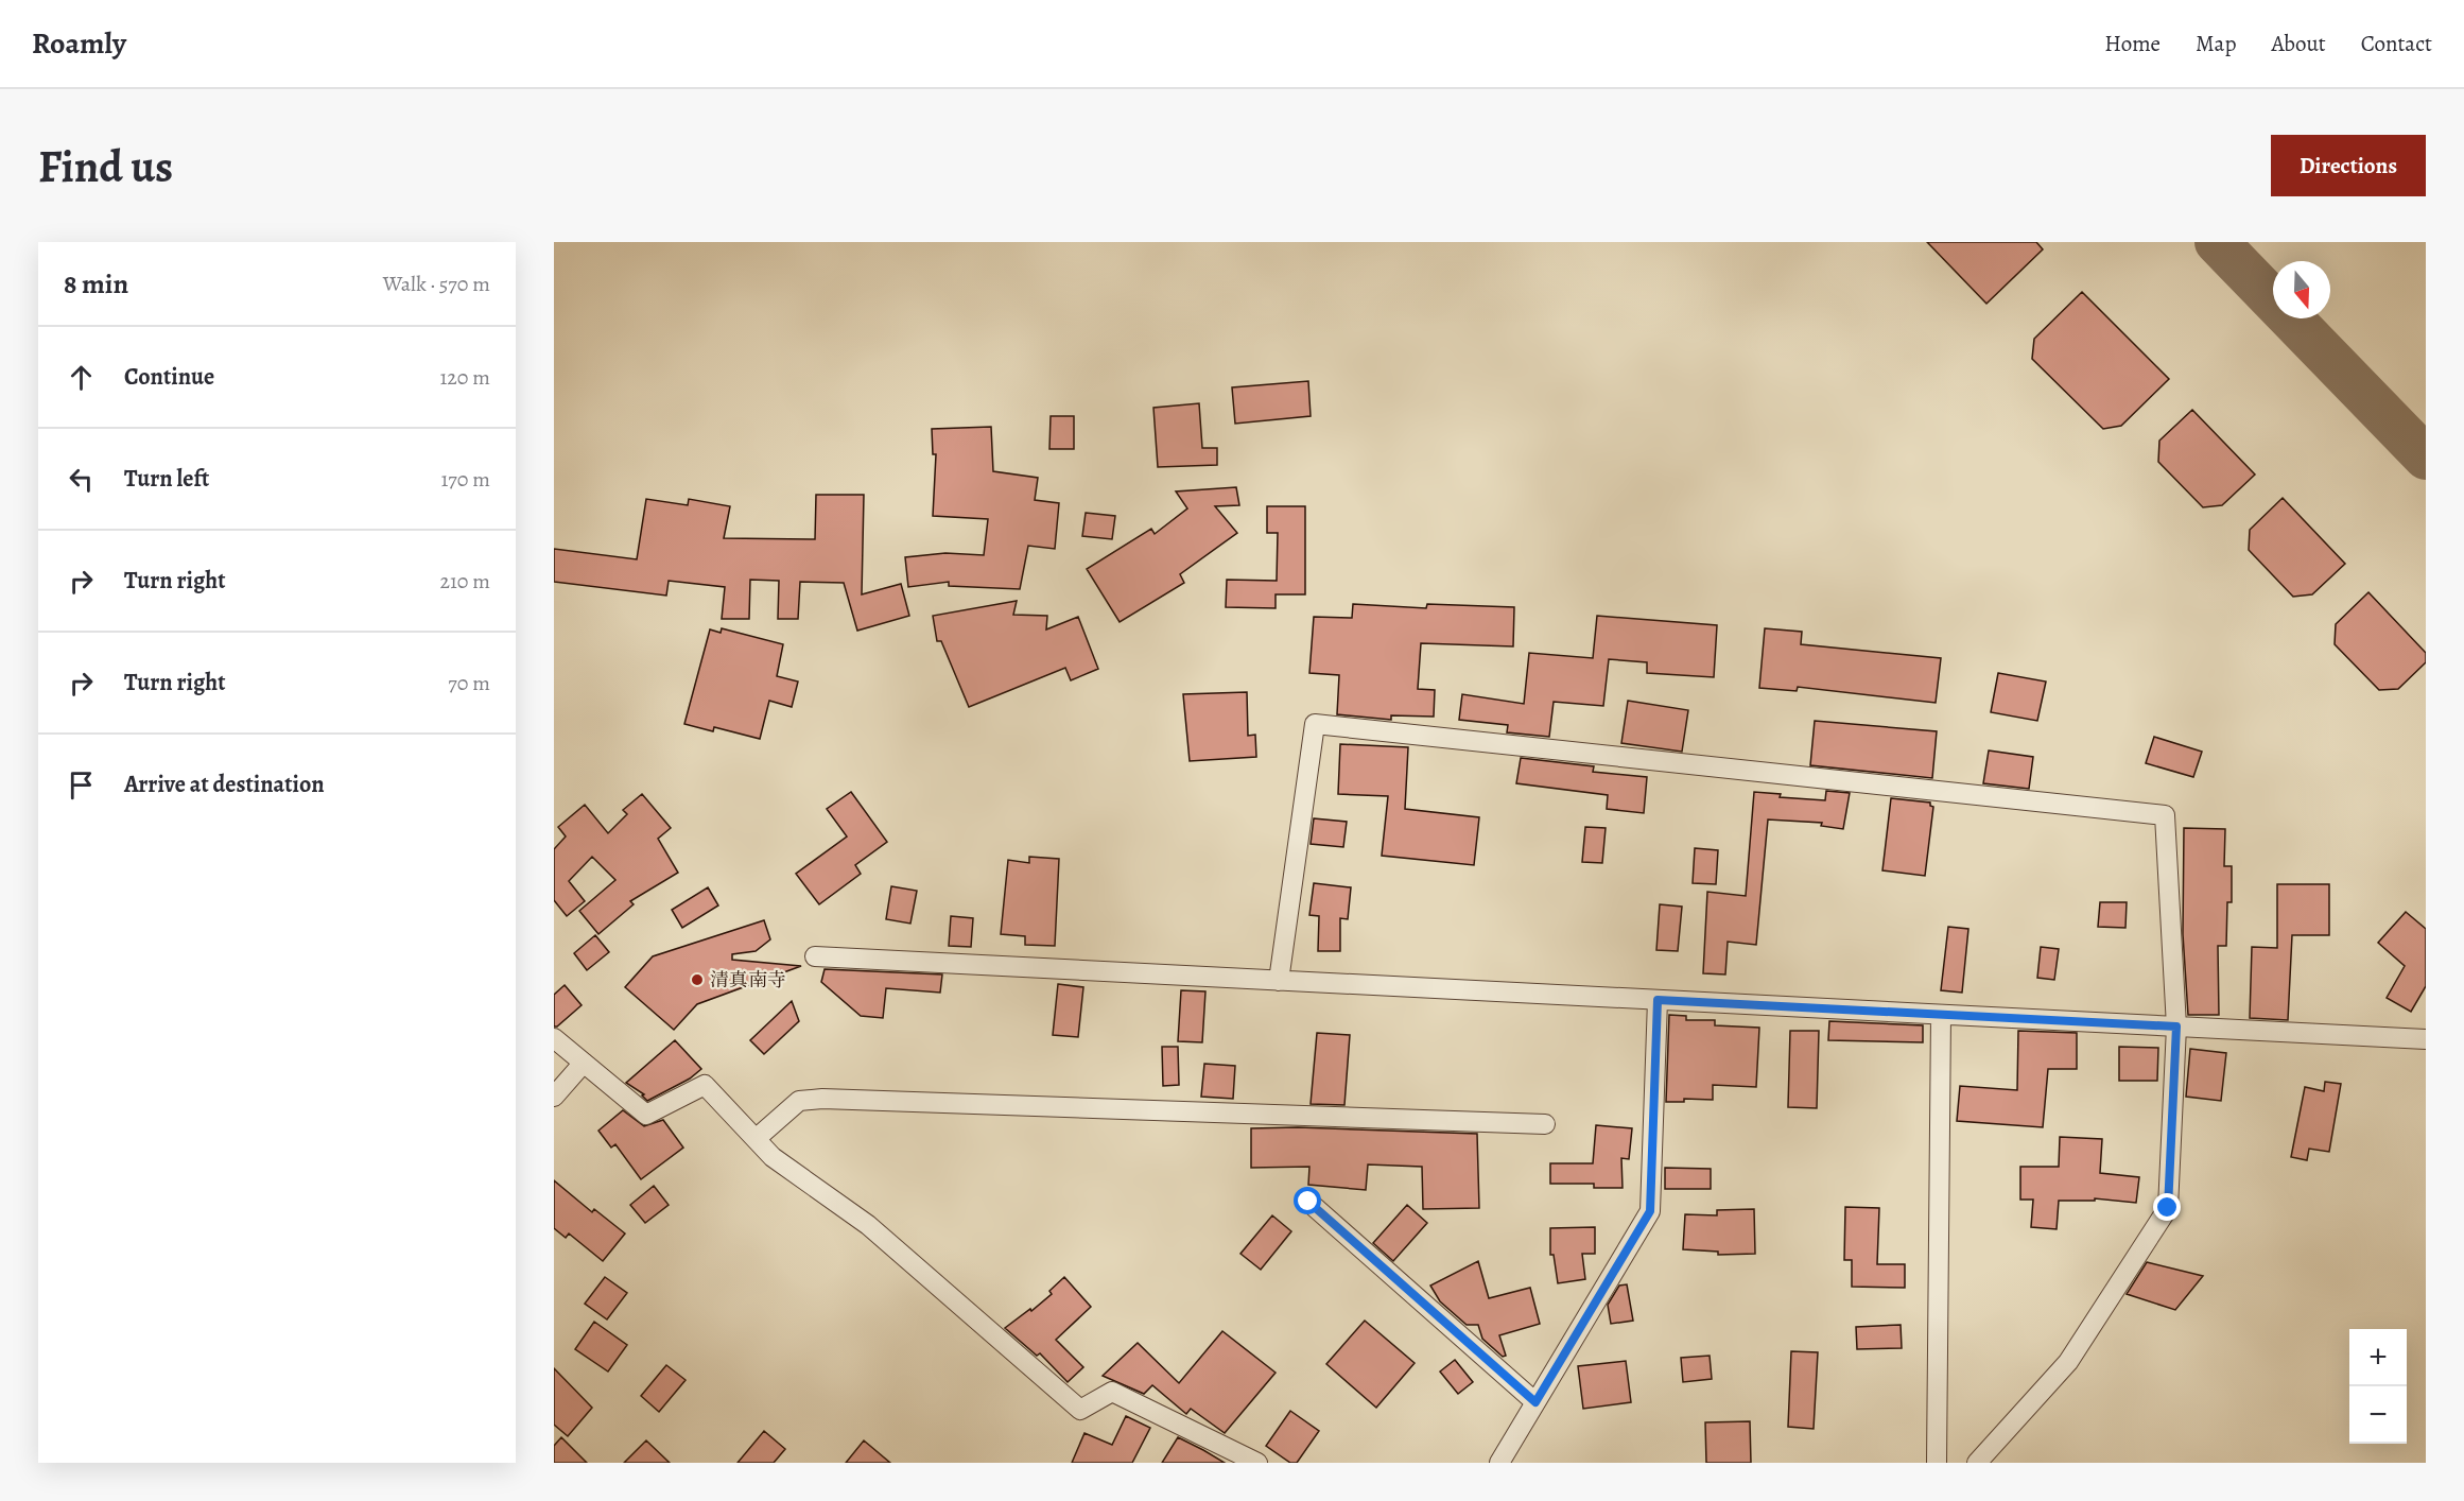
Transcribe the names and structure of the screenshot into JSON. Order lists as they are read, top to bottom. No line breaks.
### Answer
{"places":["清真南寺"],"north":"bottom","page":{"header":"Roamly","nav":["Home","Map","About","Contact"],"buttons":"Directions","title":"Find us","heading":["8 min","Walk · 570 m"],"list":[["Continue","120 m"],["Turn left","170 m"],["Turn right","210 m"],["Turn right","70 m"],"Arrive at destination"],"map_buttons":["+","−"]}}
